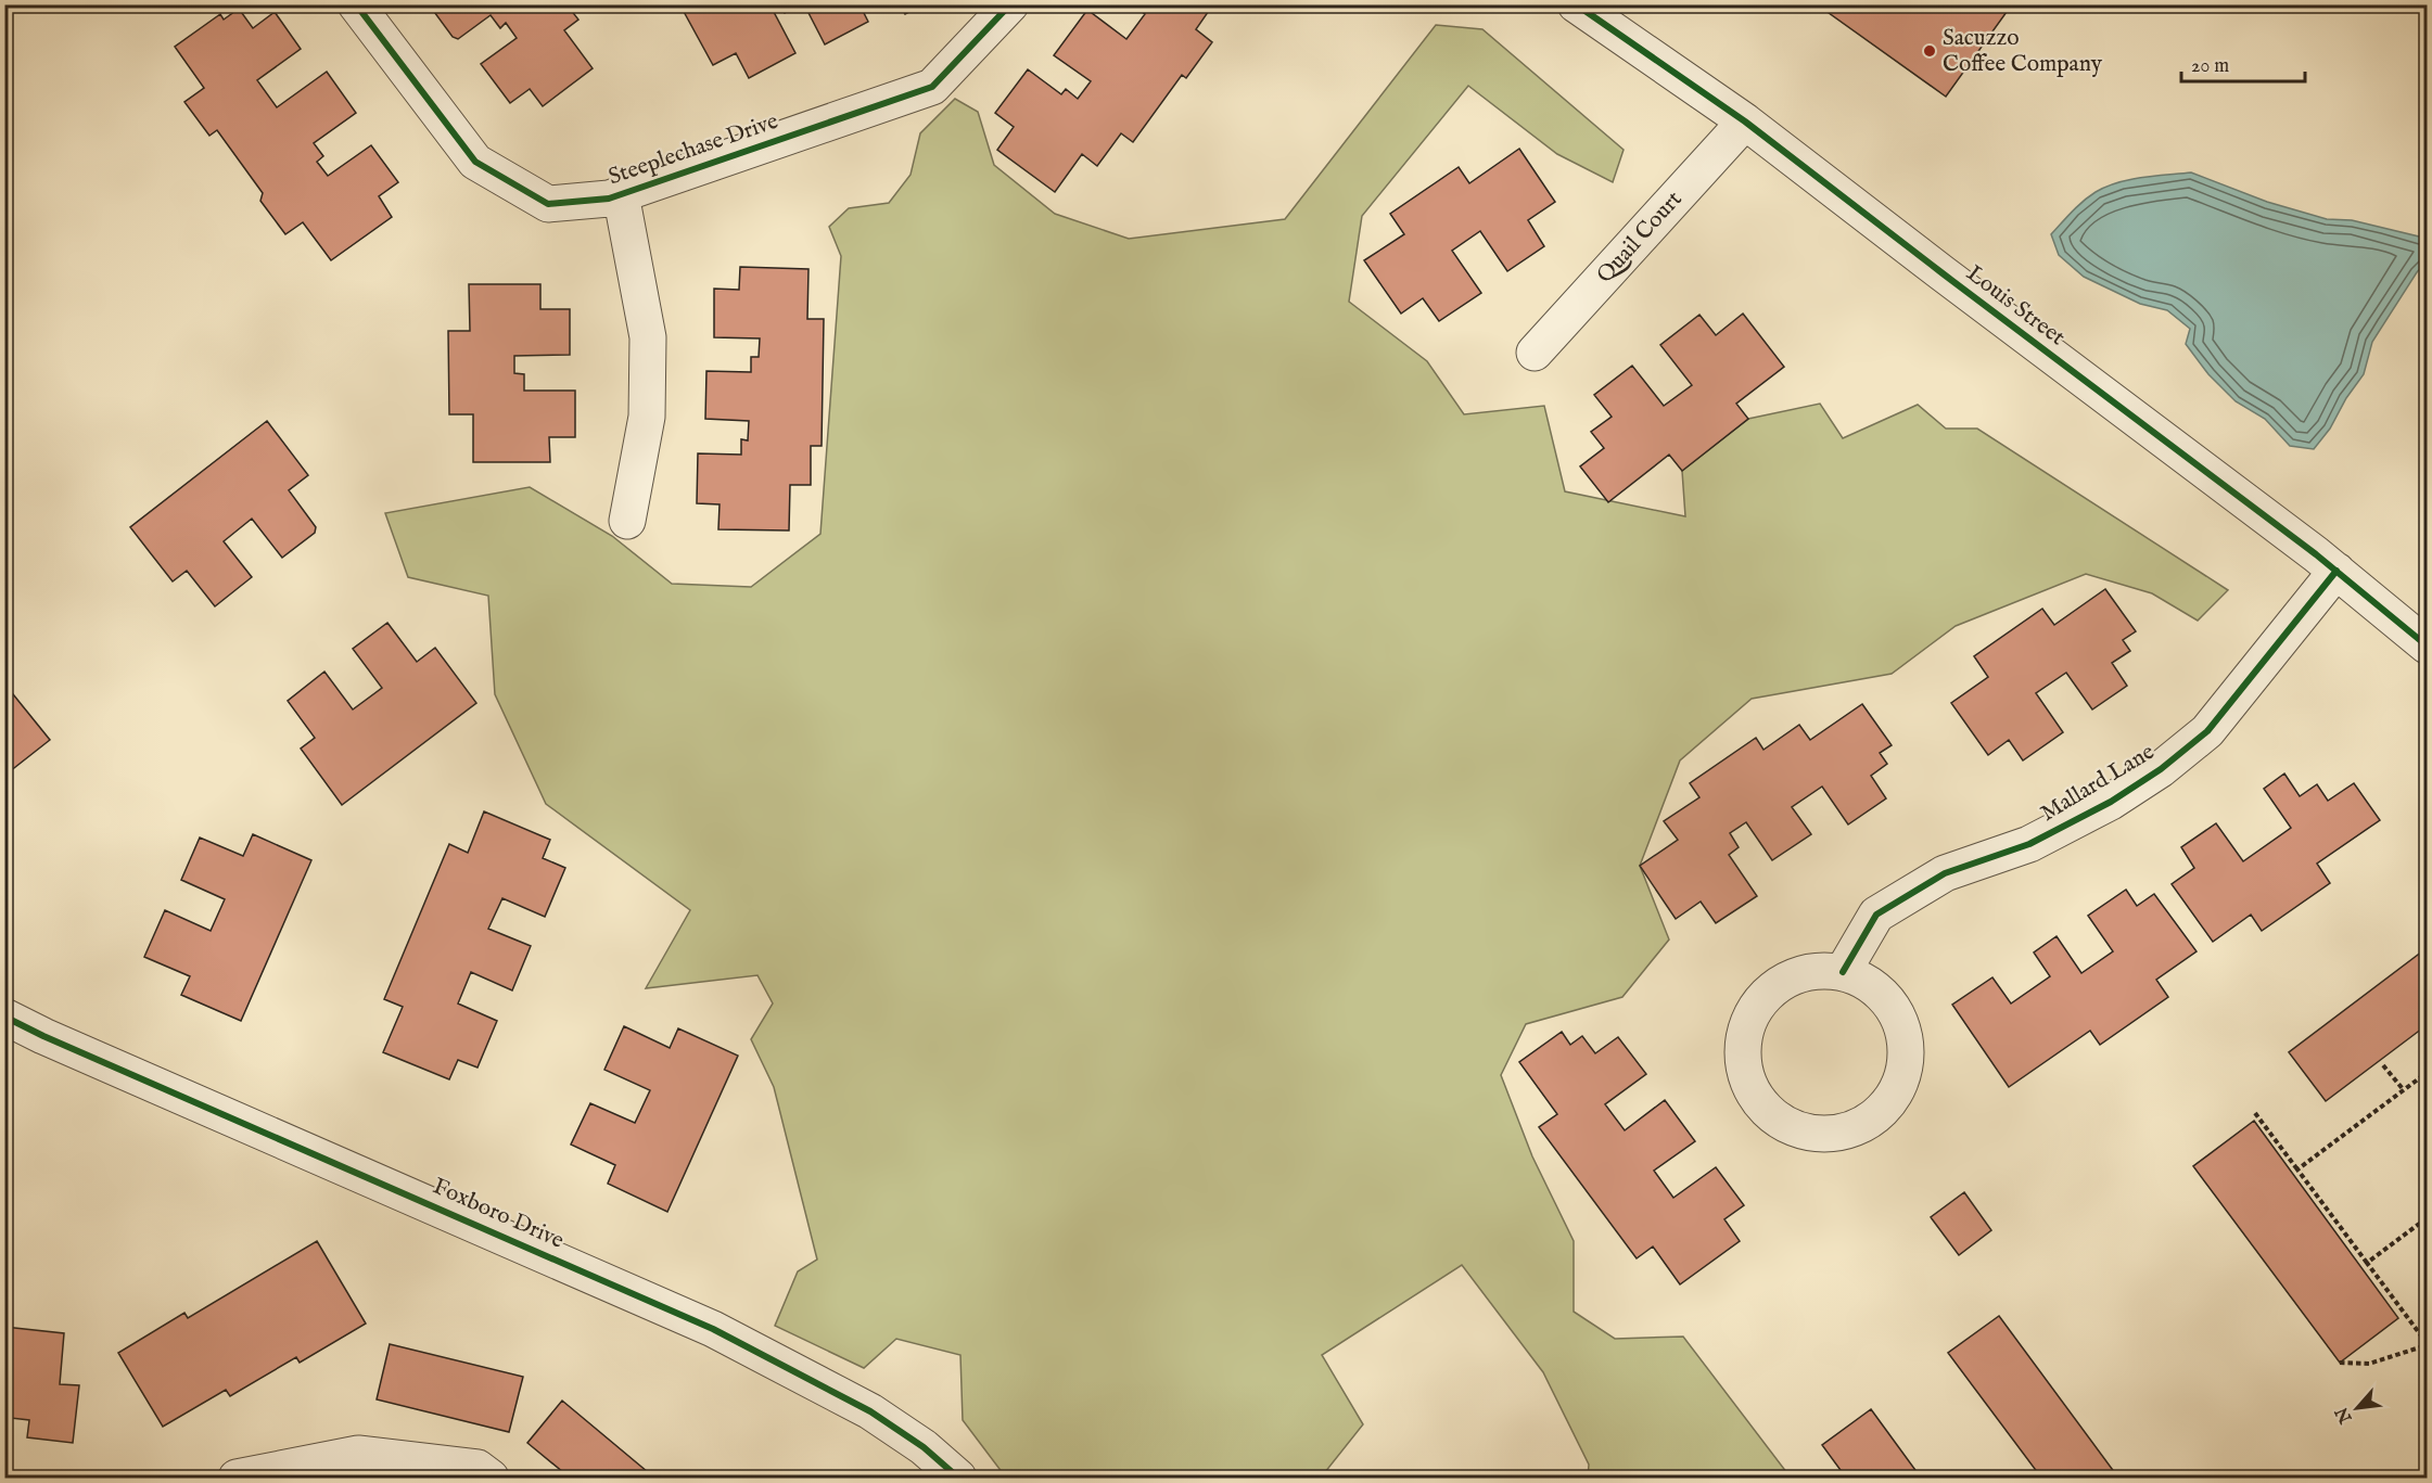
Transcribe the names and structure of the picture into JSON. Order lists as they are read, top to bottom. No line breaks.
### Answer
{"streets":{"street":["Steeplechase Drive","Quail Court","Louis Street","Mallard Lane","Foxboro Drive"]},"crossings":[["Quail Court","Louis Street"],["Louis Street","Mallard Lane"]],"places":["Sacuzzo Coffee Company"],"scale_bar":"20 m","north":"bottom left"}
